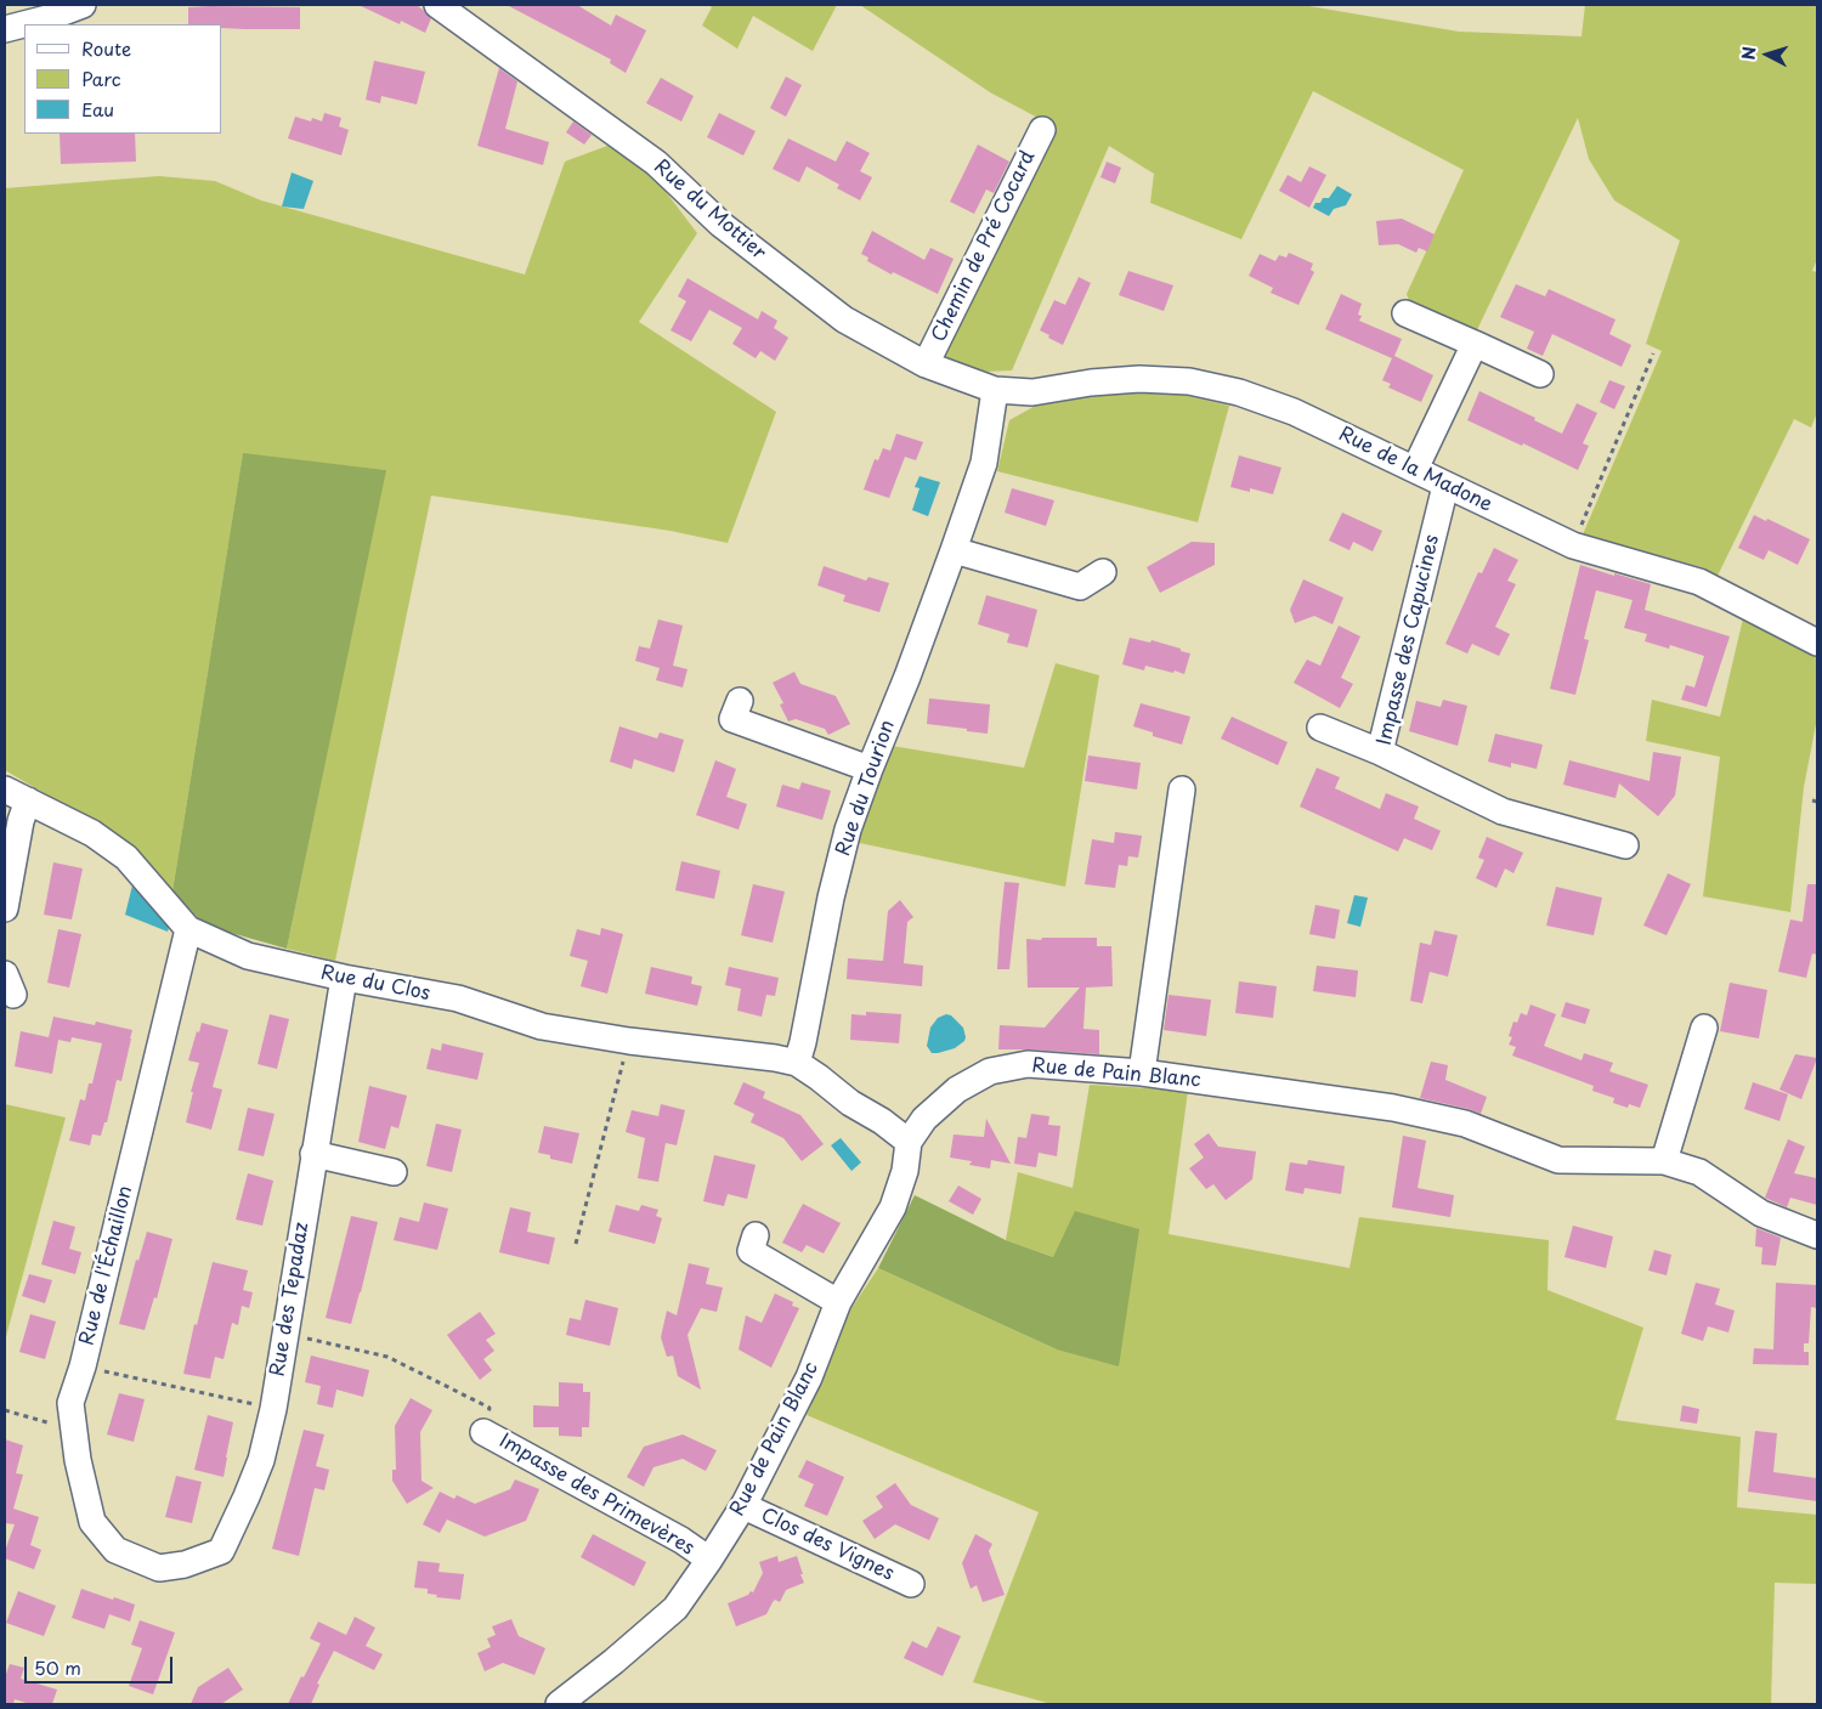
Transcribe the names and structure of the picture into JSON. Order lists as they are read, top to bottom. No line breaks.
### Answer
{"streets":{"street":["Rue du Mottier","Chemin de Pré Cocard","Rue de la Madone","Impasse des Capucines","Rue du Tourion","Rue du Clos","Rue de Pain Blanc","Rue de l'Échaillon","Rue des Tepadaz","Impasse des Primevères","Clos des Vignes"]},"crossings":[["Rue du Mottier","Chemin de Pré Cocard"],["Rue du Mottier","Rue de la Madone"],["Rue du Mottier","Rue du Tourion"],["Rue de la Madone","Impasse des Capucines"],["Rue de la Madone","Rue du Tourion"],["Rue du Tourion","Rue du Clos"],["Rue du Clos","Rue de l'Échaillon"],["Rue du Clos","Rue des Tepadaz"],["Rue de Pain Blanc","Impasse des Primevères"],["Rue de Pain Blanc","Clos des Vignes"],["Rue de l'Échaillon","Rue des Tepadaz"]],"legend":["Route","Parc","Eau"],"scale_bar":"50 m","north":"left"}
